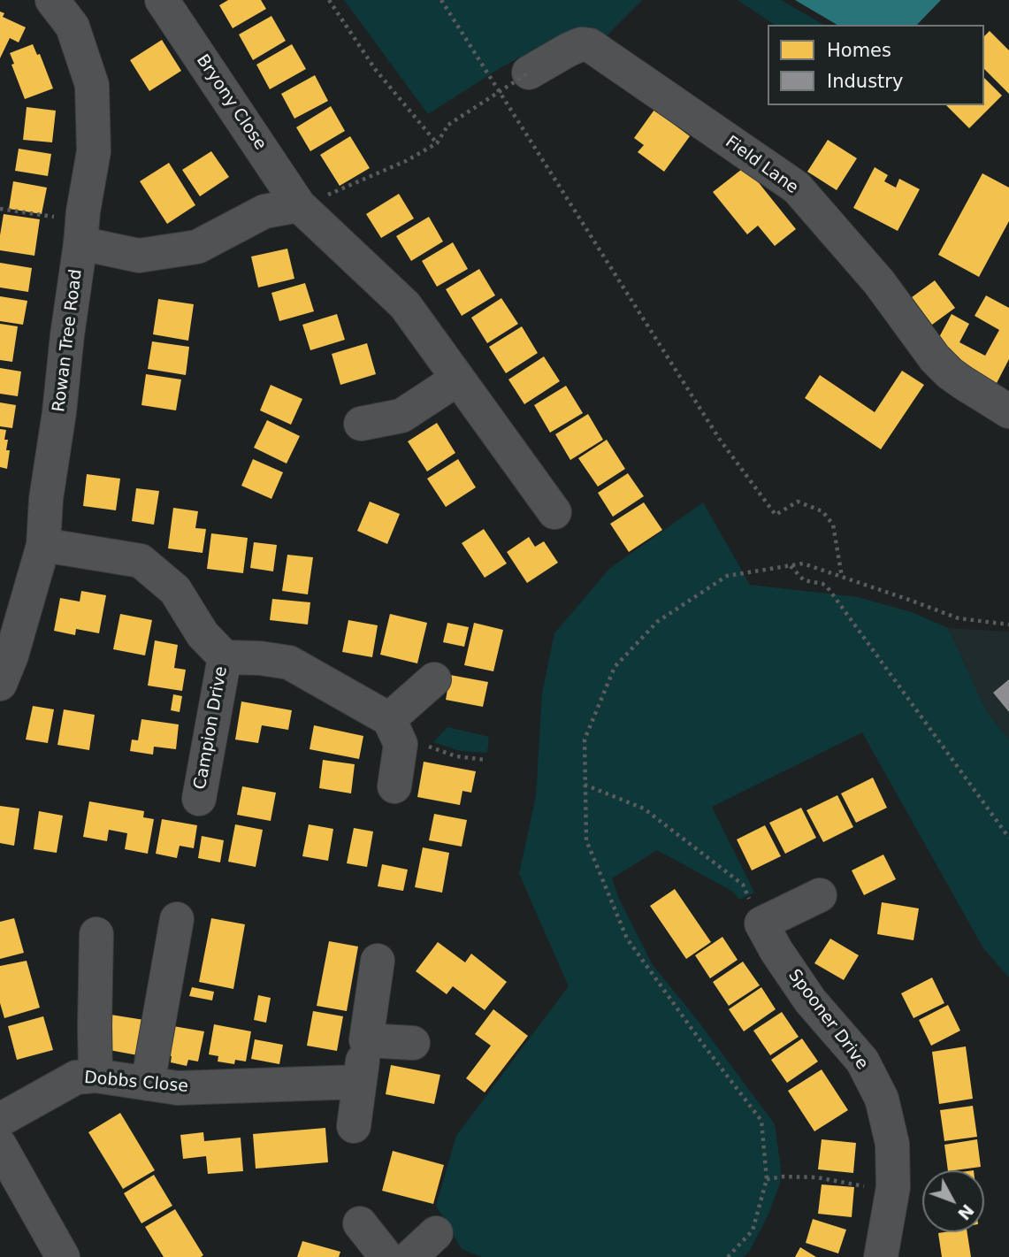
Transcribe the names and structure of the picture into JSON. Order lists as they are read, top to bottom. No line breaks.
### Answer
{"streets":{"street":["Bryony Close","Field Lane","Rowan Tree Road","Campion Drive","Spooner Drive","Dobbs Close"]},"crossings":[["Rowan Tree Road","Campion Drive"]],"legend":["Homes","Industry"],"north":"bottom right"}
